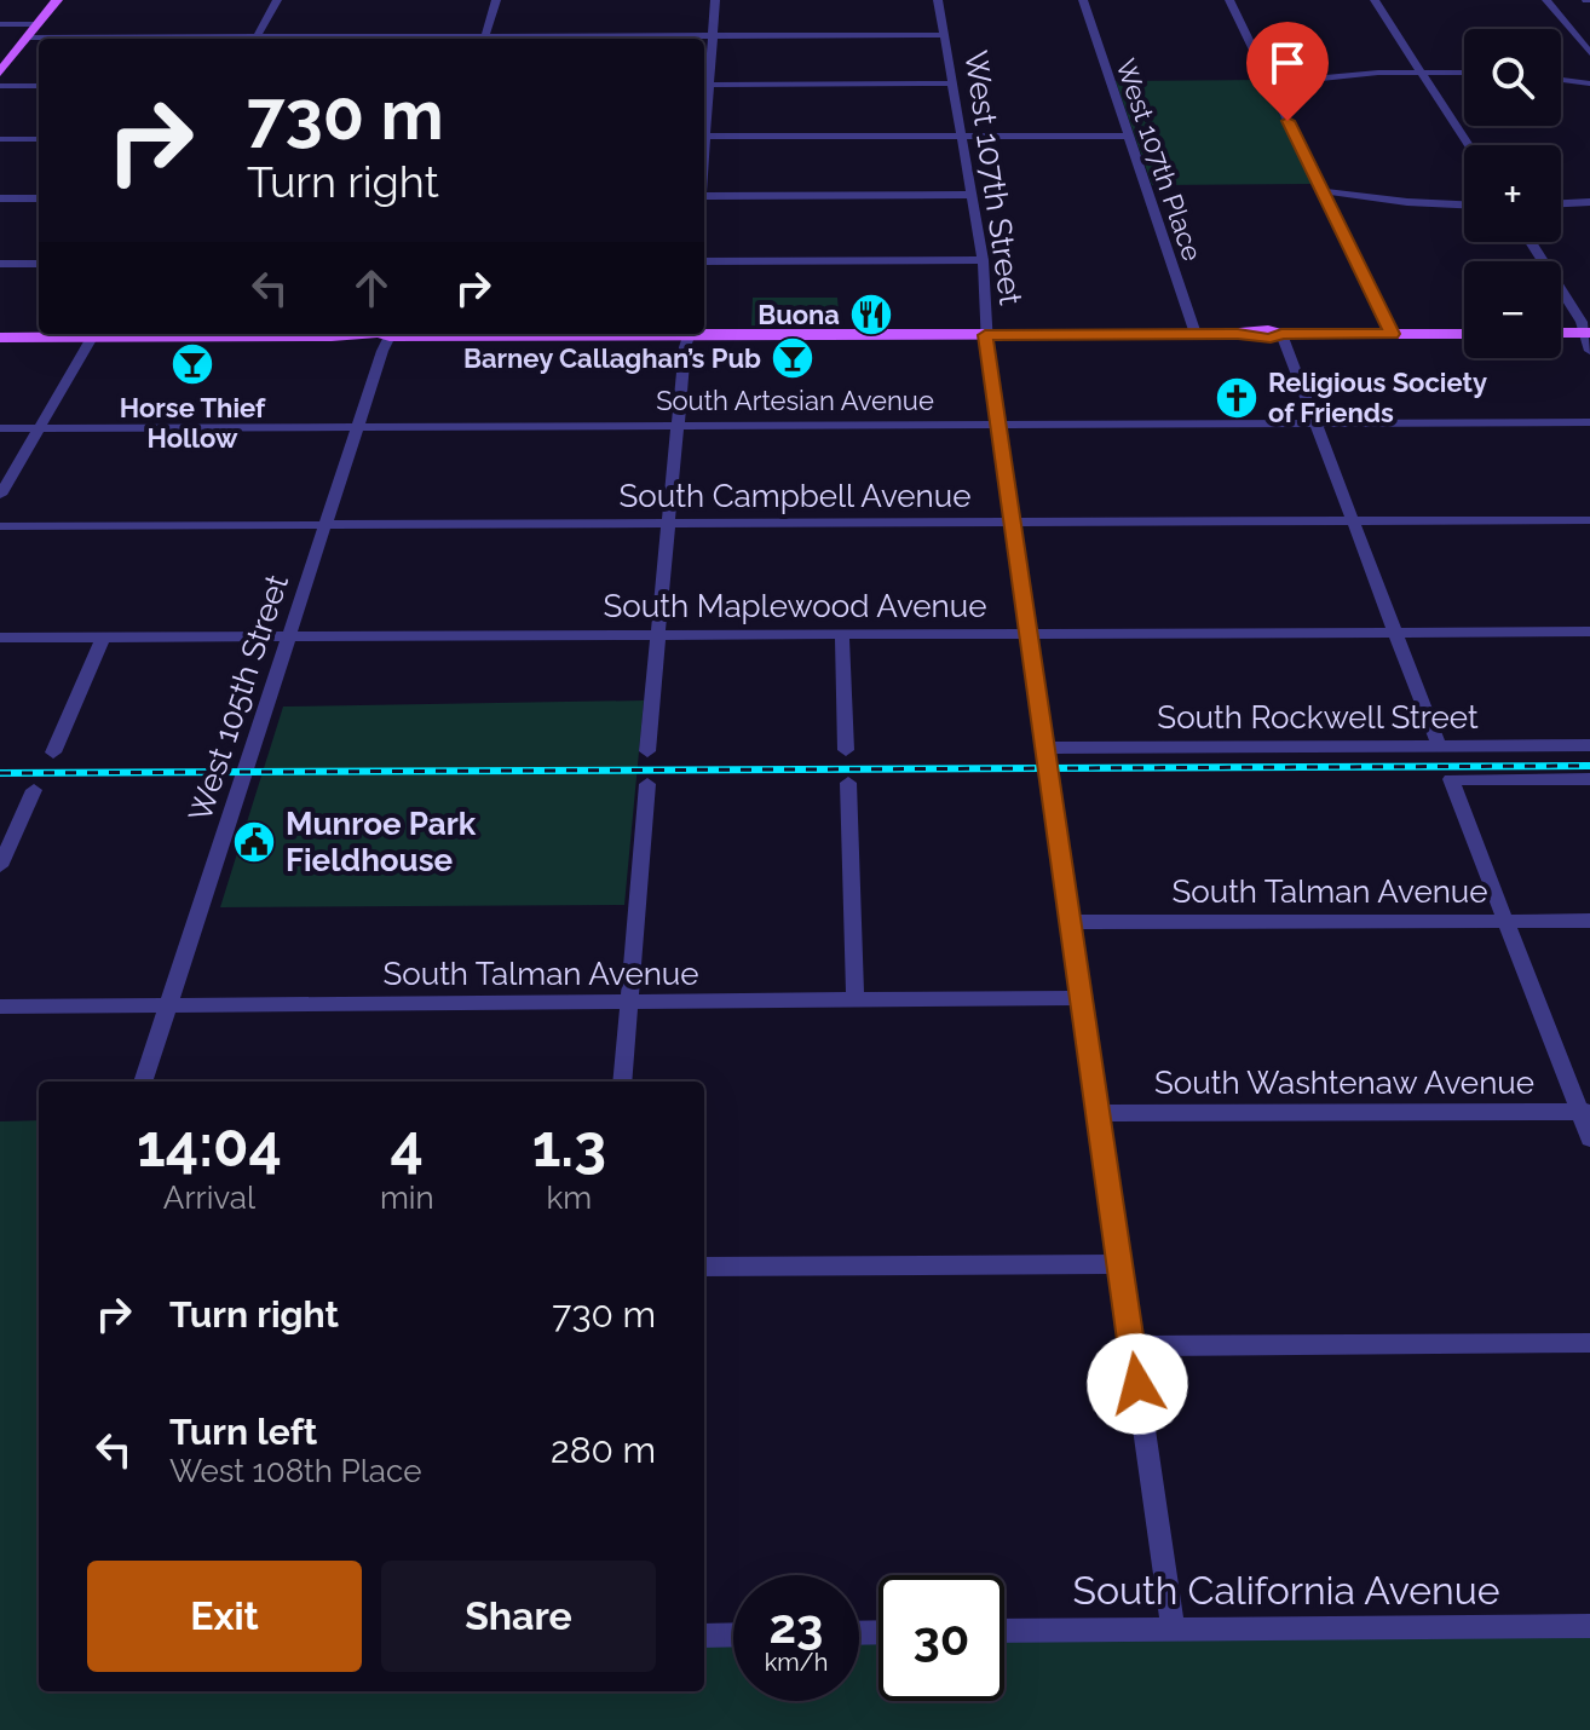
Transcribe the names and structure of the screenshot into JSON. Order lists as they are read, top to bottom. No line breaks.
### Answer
{"streets":{"street":["West 107th Place","West 107th Street","South Artesian Avenue","South Campbell Avenue","South Maplewood Avenue","West 105th Street","South Rockwell Street","South Talman Avenue","South Washtenaw Avenue","South California Avenue"]},"crossings":[["West 107th Street","South Artesian Avenue"],["West 107th Street","South Campbell Avenue"],["West 107th Street","South Maplewood Avenue"],["West 107th Street","South Rockwell Street"],["West 107th Street","South Talman Avenue"],["West 107th Street","South Washtenaw Avenue"],["West 107th Street","South California Avenue"],["South Artesian Avenue","West 105th Street"],["South Campbell Avenue","West 105th Street"],["South Maplewood Avenue","West 105th Street"],["West 105th Street","South Talman Avenue"],["South Rockwell Street","South Talman Avenue"]],"places":{"restaurant":["Buona"],"bar":["Barney Callaghan’s Pub","Horse Thief Hollow"],"church":["Religious Society of Friends"],"public building":["Munroe Park Fieldhouse"]},"page":{"map_buttons":["+","−"],"turn":["730 m","Turn right"],"eta":["14:04","Arrival","4","min","1.3","km"],"list":[{"name":"Turn right","value":"730 m"},{"name":"Turn left","note":"West 108th Place","value":"280 m"}],"buttons":["Exit","Share"],"speed":"23 km/h","limit":"30"}}
